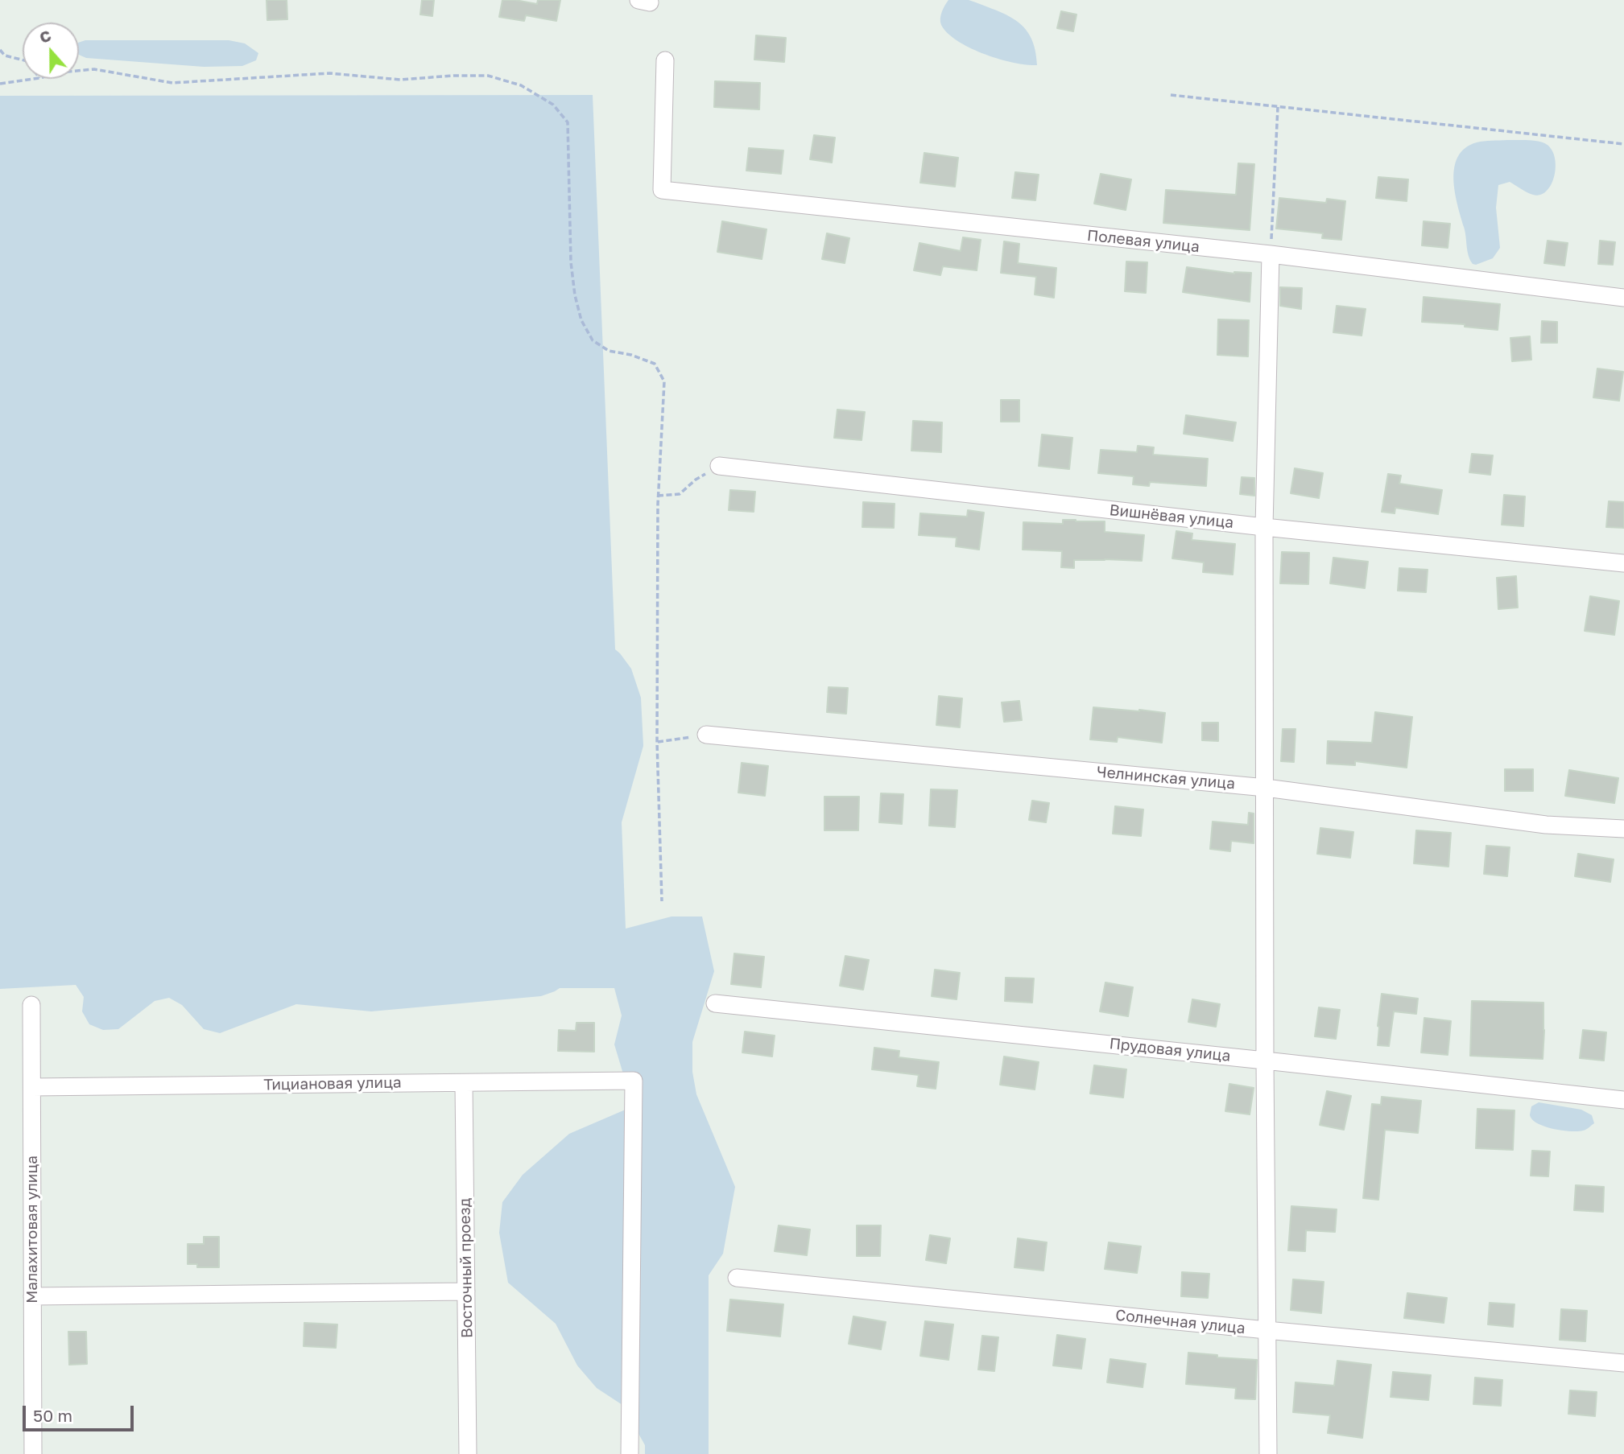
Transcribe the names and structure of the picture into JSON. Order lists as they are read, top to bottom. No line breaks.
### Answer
{"streets":{"street":["Полевая улица","Вишнёвая улица","Челнинская улица","Прудовая улица","Тициановая улица","Малахитовая улица","Восточный проезд","Солнечная улица"]},"crossings":[["Тициановая улица","Малахитовая улица"],["Тициановая улица","Восточный проезд"]],"scale_bar":"50 m","north":"top"}
